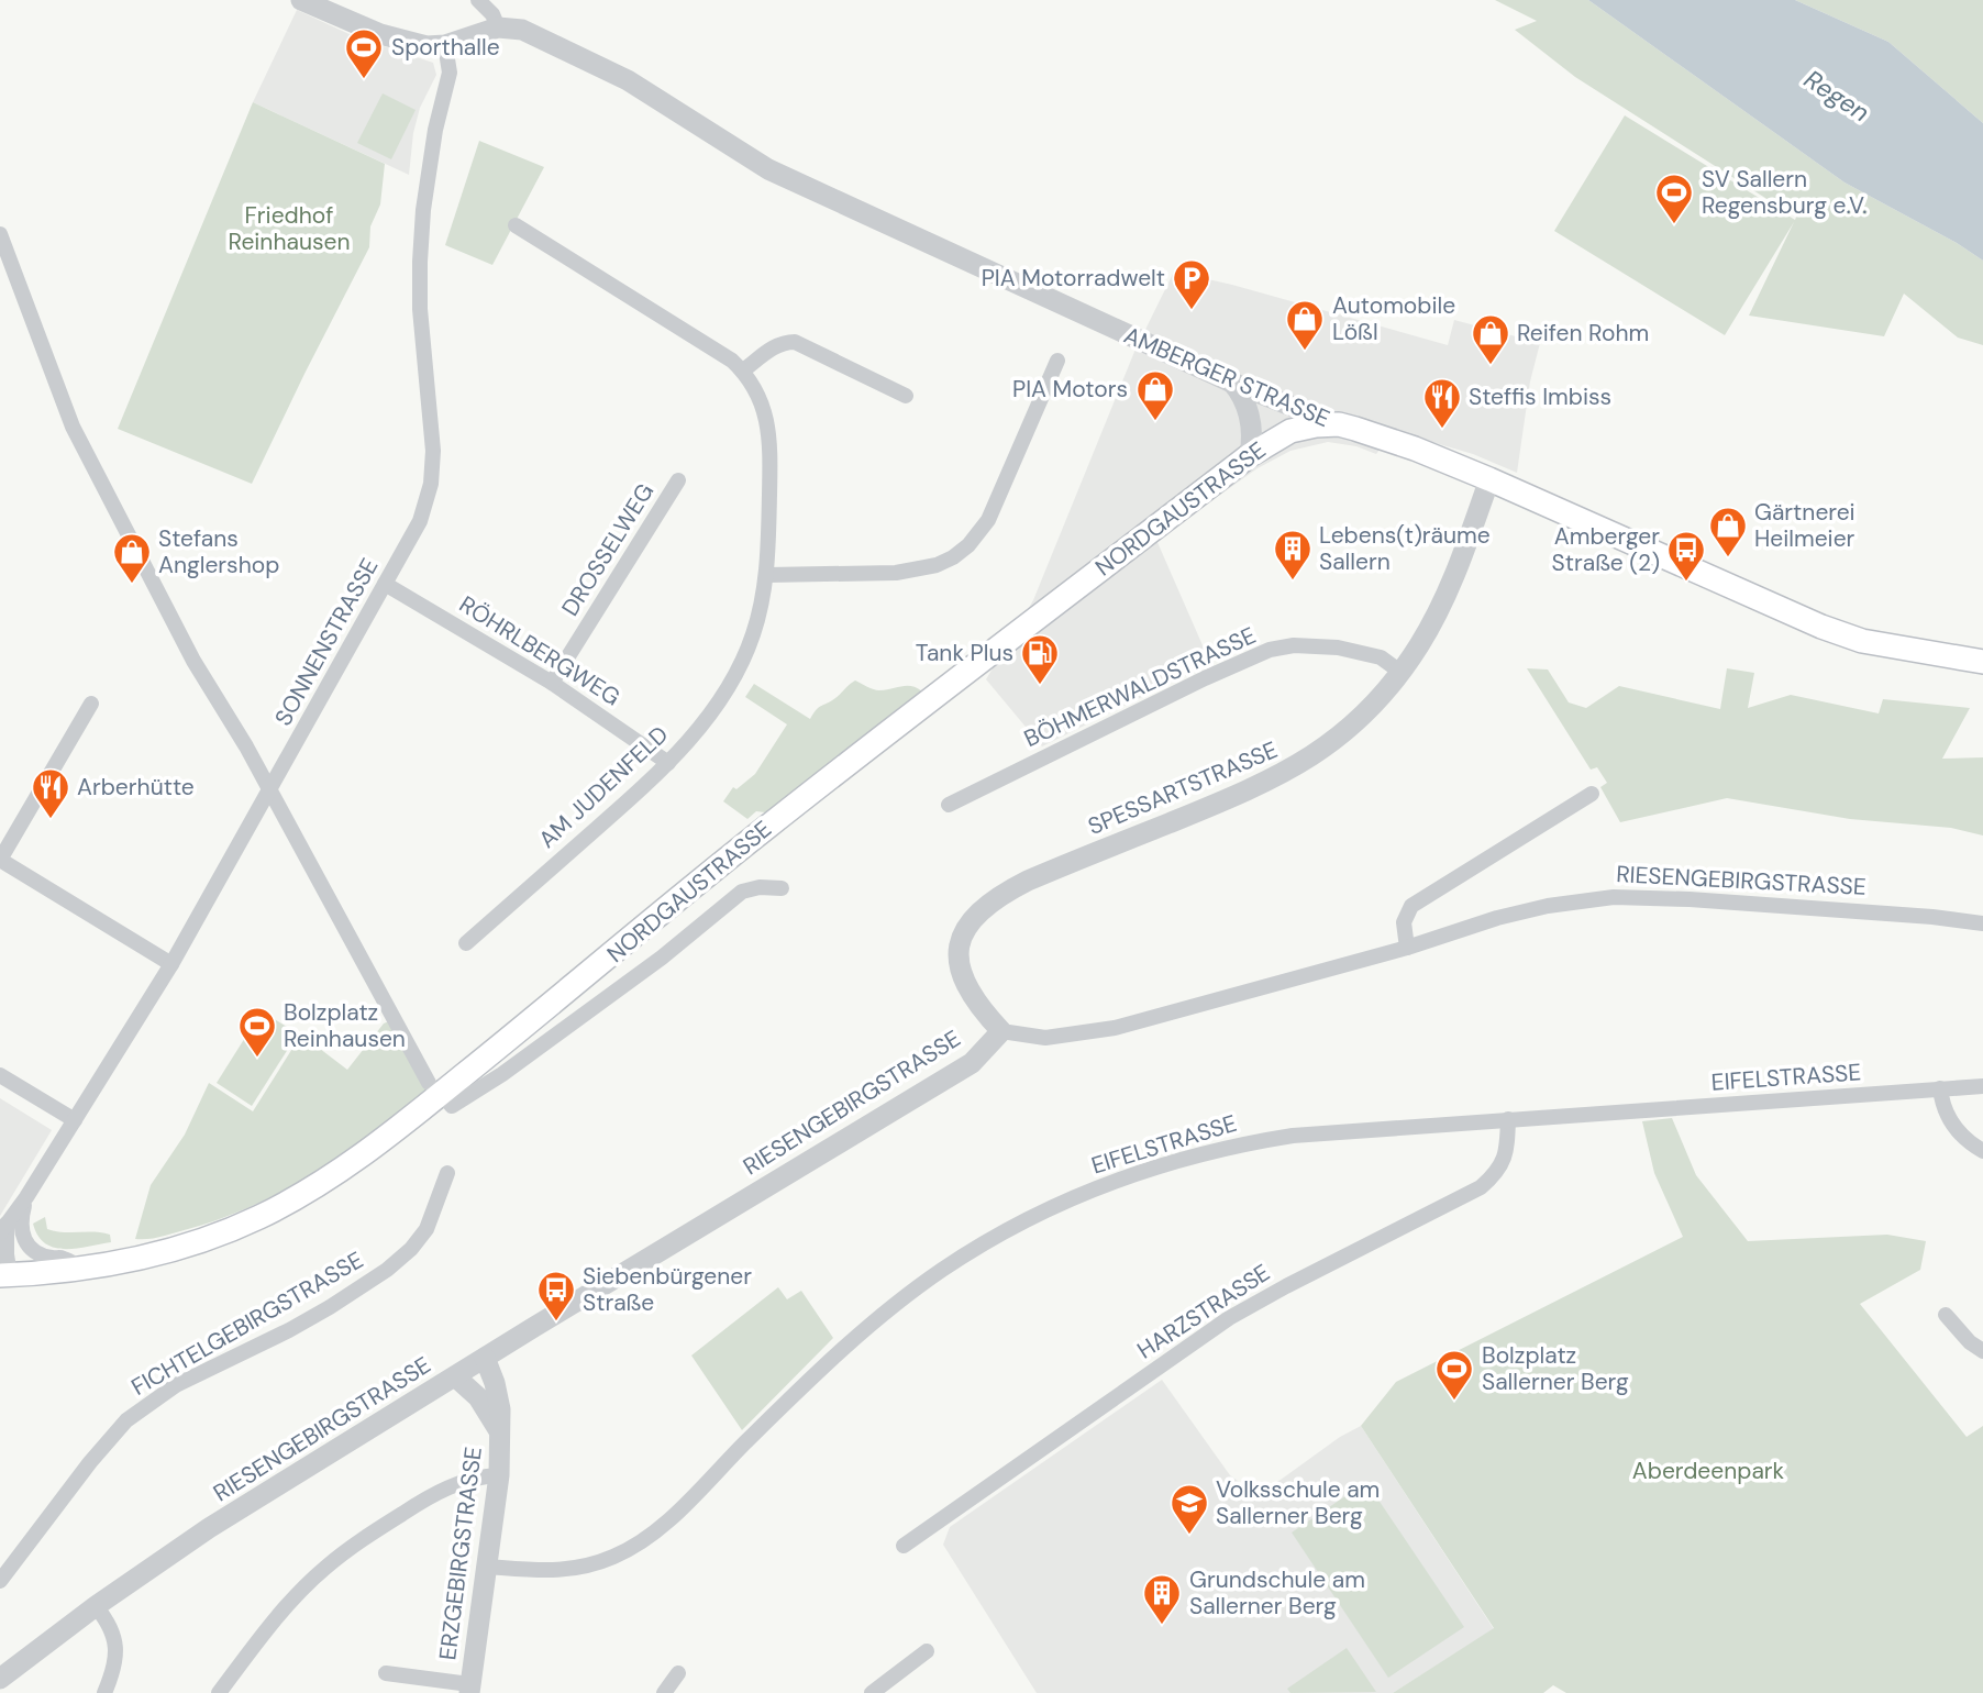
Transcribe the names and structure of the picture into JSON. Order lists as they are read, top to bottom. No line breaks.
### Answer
{"streets":{"main road":["AMBERGER STRASSE","NORDGAUSTRASSE"],"street":["DROSSELWEG","SONNENSTRASSE","RÖHRLBERGWEG","BÖHMERWALDSTRASSE","AM JUDENFELD","SPESSARTSTRASSE","RIESENGEBIRGSTRASSE","EIFELSTRASSE","HARZSTRASSE","FICHTELGEBIRGSTRASSE","ERZGEBIRGSTRASSE"]},"crossings":[["AMBERGER STRASSE","NORDGAUSTRASSE"],["AMBERGER STRASSE","SPESSARTSTRASSE"],["NORDGAUSTRASSE","SONNENSTRASSE"],["DROSSELWEG","RÖHRLBERGWEG"],["SONNENSTRASSE","RÖHRLBERGWEG"],["RÖHRLBERGWEG","AM JUDENFELD"],["BÖHMERWALDSTRASSE","SPESSARTSTRASSE"],["SPESSARTSTRASSE","RIESENGEBIRGSTRASSE"],["RIESENGEBIRGSTRASSE","ERZGEBIRGSTRASSE"],["EIFELSTRASSE","HARZSTRASSE"],["EIFELSTRASSE","ERZGEBIRGSTRASSE"]],"water":["Regen"],"parks":["Friedhof Reinhausen","Aberdeenpark"],"places":{"sports":["Sporthalle","SV Sallern Regensburg e.V.","Bolzplatz Reinhausen","Bolzplatz Sallerner Berg"],"parking":["PIA Motorradwelt"],"shop":["Automobile Lößl","Reifen Rohm","PIA Motors","Gärtnerei Heilmeier","Stefans Anglershop"],"restaurant":["Steffis Imbiss","Arberhütte"],"building":["Lebens(t)räume Sallern","Grundschule am Sallerner Berg"],"bus stop":["Amberger Straße (2)","Siebenbürgener Straße"],"fuel station":["Tank Plus"],"school or university":["Volksschule am Sallerner Berg"]}}
